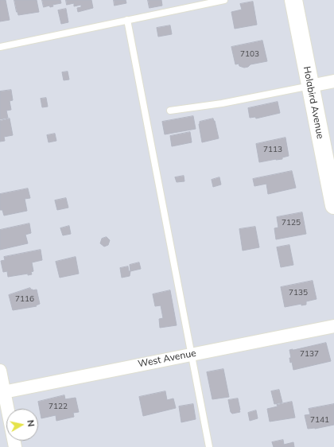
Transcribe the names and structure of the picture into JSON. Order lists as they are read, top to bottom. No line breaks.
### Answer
{"streets":{"main road":["Holabird Avenue"],"street":["West Avenue"]},"house_numbers":["7103","7113","7125","7135","7116","7137","7122","7141"],"north":"right"}
